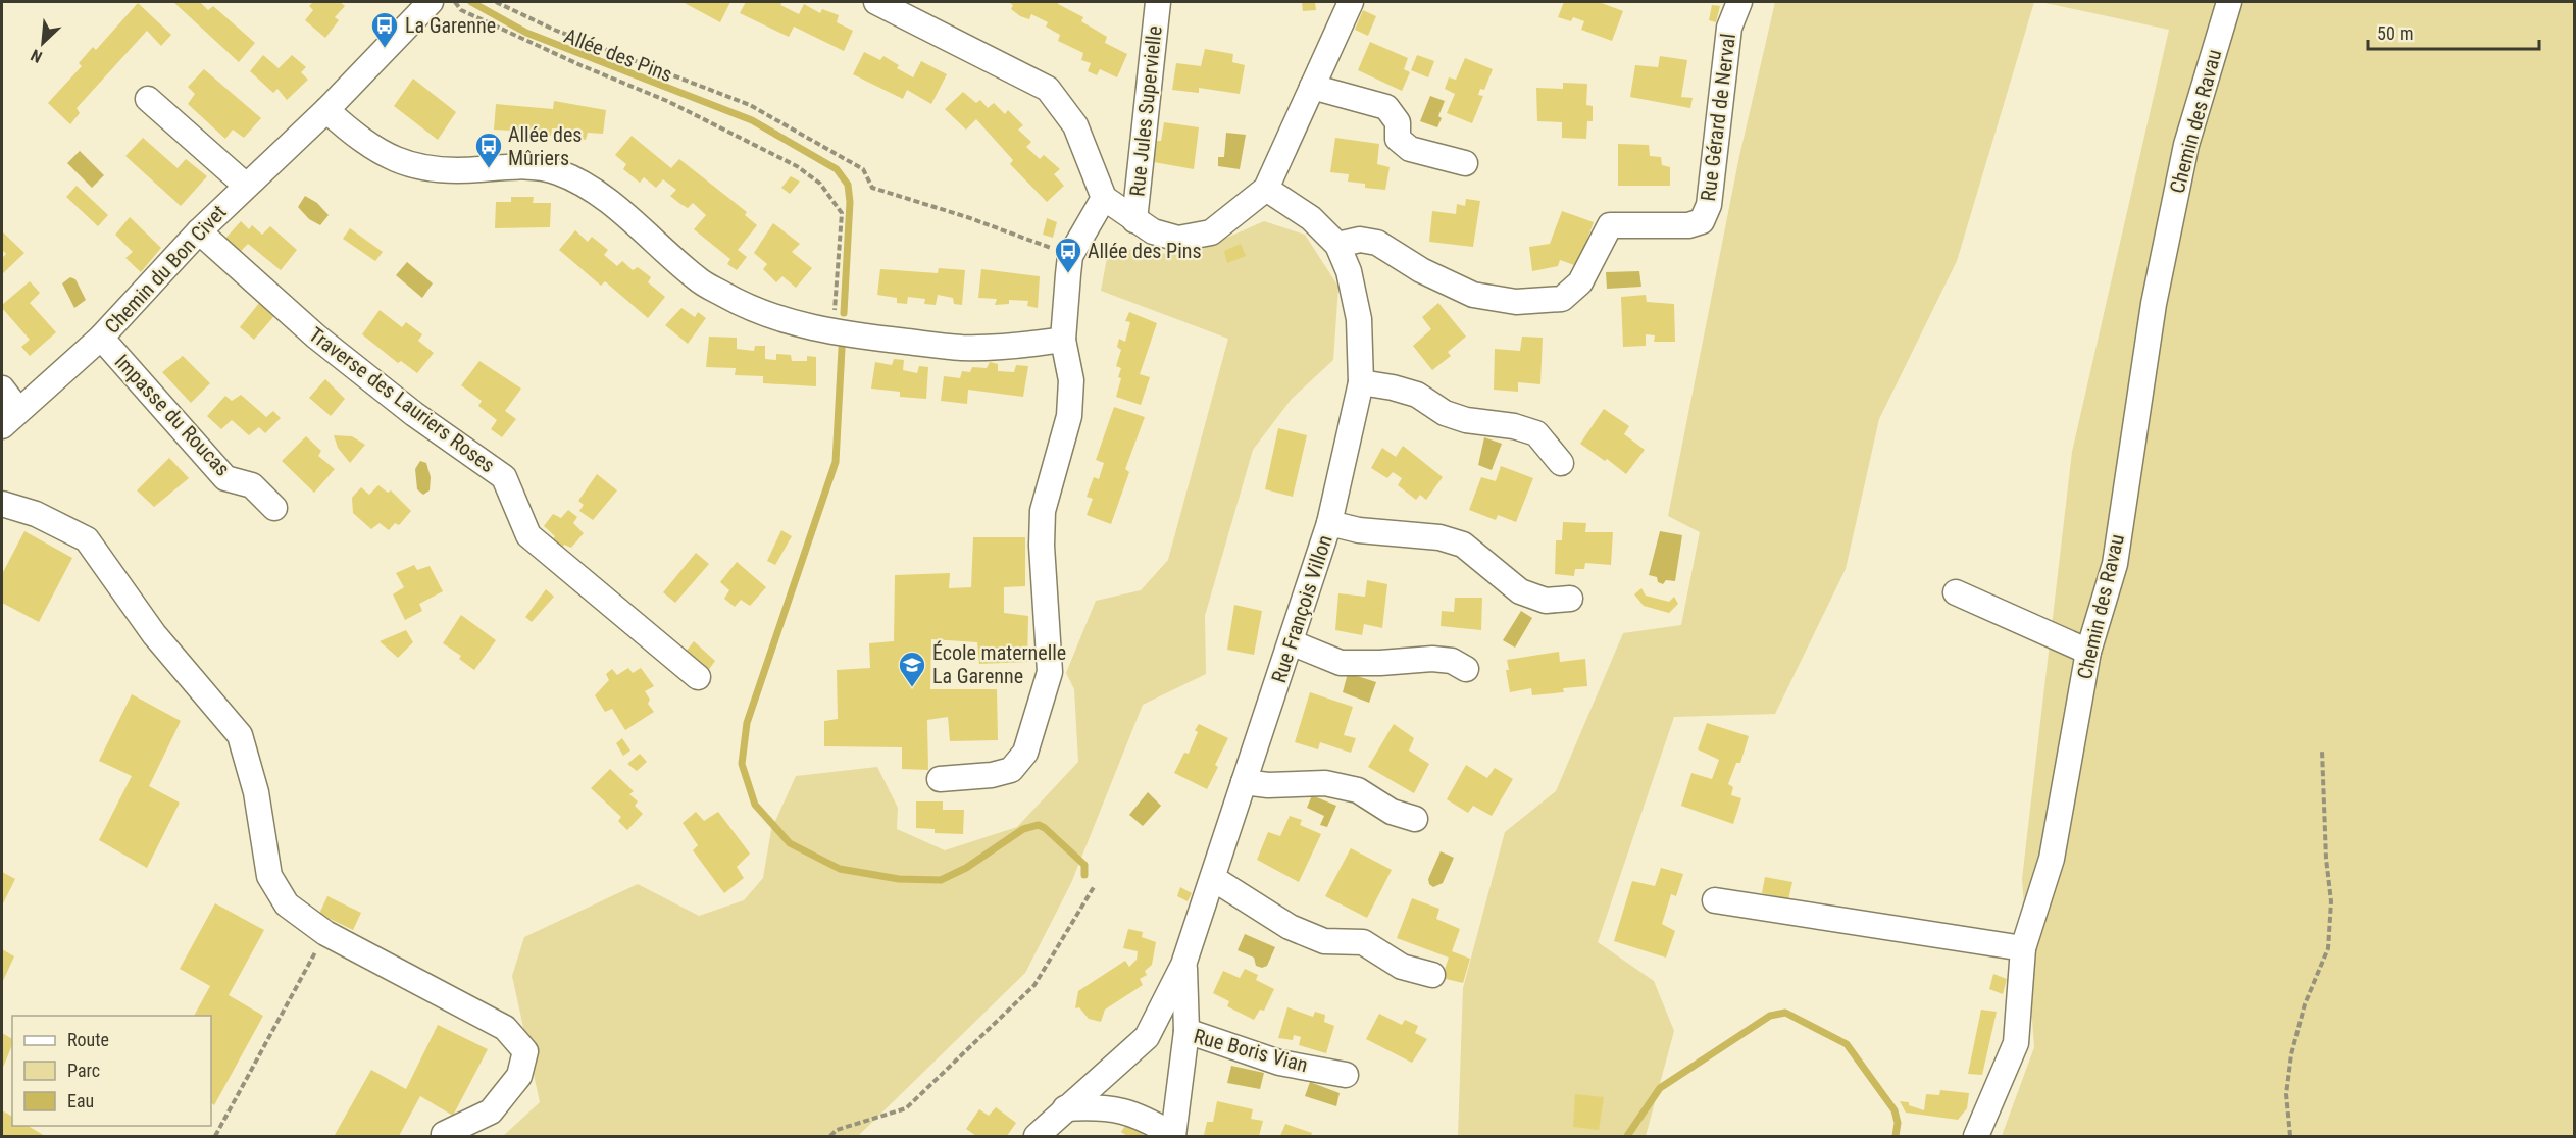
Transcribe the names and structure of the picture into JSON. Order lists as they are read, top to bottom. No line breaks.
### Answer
{"streets":{"street":["Rue Jules Supervielle","Rue Gérard de Nerval","Chemin des Ravau","Chemin du Bon Civet","Traverse des Lauriers Roses","Impasse du Roucas","Rue François Villon","Rue Boris Vian"],"path":["Allée des Pins"]},"crossings":[["Rue Gérard de Nerval","Rue François Villon"],["Chemin du Bon Civet","Traverse des Lauriers Roses"],["Chemin du Bon Civet","Impasse du Roucas"],["Rue François Villon","Rue Boris Vian"]],"places":{"bus stop":["La Garenne","Allée des Mûriers","Allée des Pins"],"school or university":["École maternelle La Garenne"]},"legend":["Route","Parc","Eau"],"scale_bar":"50 m","north":"bottom left"}
